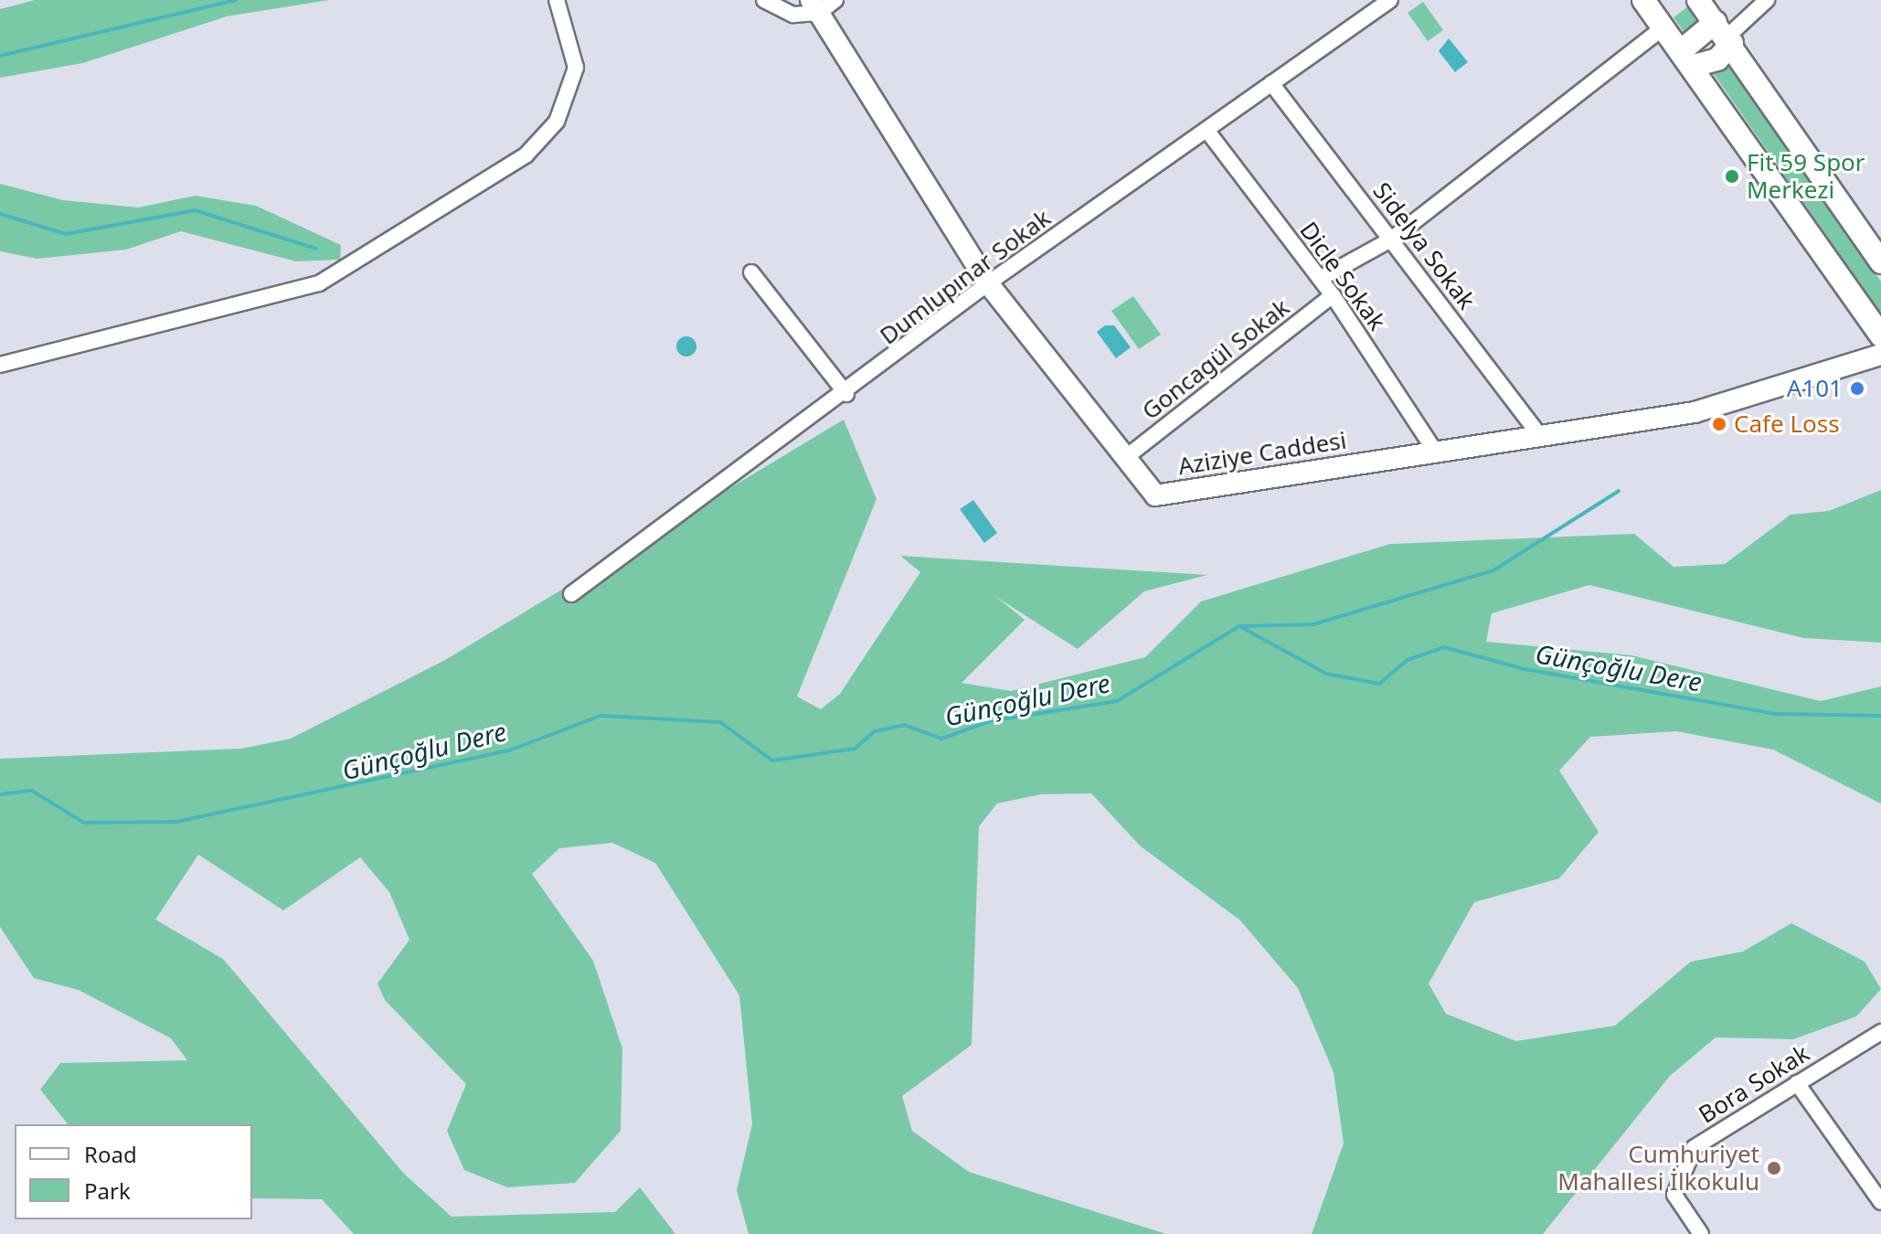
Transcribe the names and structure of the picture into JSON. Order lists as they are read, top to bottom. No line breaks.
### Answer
{"streets":{"street":["Sidelya Sokak","Dicle Sokak","Dumlupınar Sokak","Goncagül Sokak","Aziziye Caddesi","Bora Sokak"]},"crossings":[["Sidelya Sokak","Dumlupınar Sokak"],["Sidelya Sokak","Aziziye Caddesi"],["Dicle Sokak","Dumlupınar Sokak"],["Dicle Sokak","Goncagül Sokak"],["Dicle Sokak","Aziziye Caddesi"],["Dumlupınar Sokak","Aziziye Caddesi"],["Goncagül Sokak","Aziziye Caddesi"]],"water":["Günçoğlu Dere"],"places":["Fit 59 Spor Merkezi","A101","Cafe Loss","Cumhuriyet Mahallesi İlkokulu"],"legend":["Road","Park"]}
